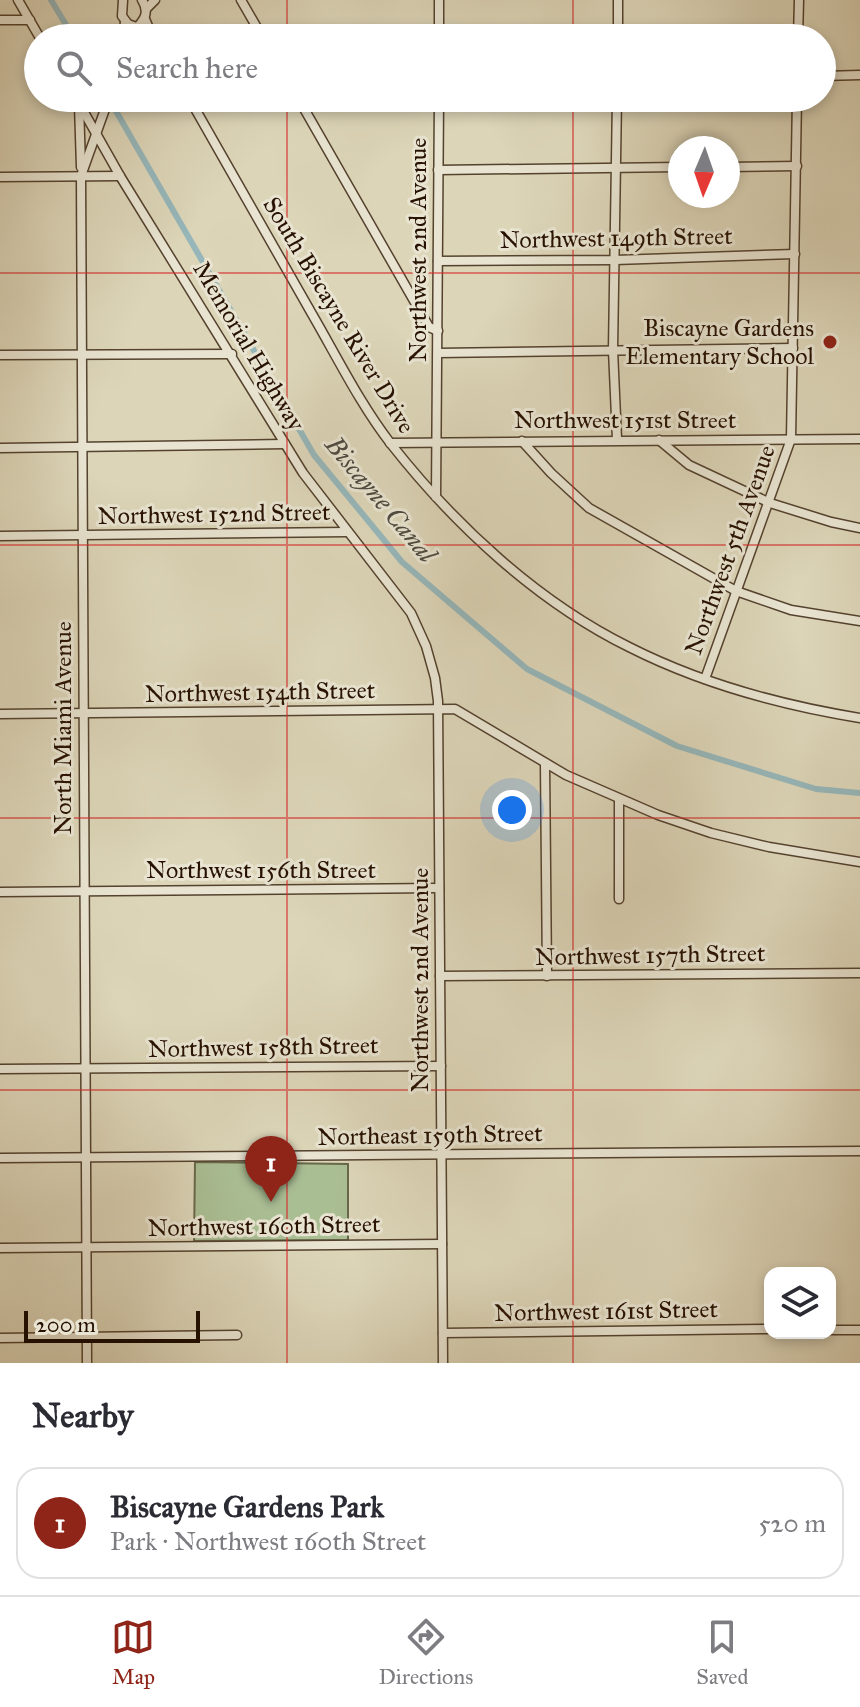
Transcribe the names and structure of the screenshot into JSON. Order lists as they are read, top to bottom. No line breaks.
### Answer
{"streets":{"street":["Northwest 149th Street","Northwest 2nd Avenue","South Biscayne River Drive","Memorial Highway","Northwest 151st Street","Northwest 152nd Street","Northwest 5th Avenue","Northwest 154th Street","North Miami Avenue","Northwest 156th Street","Northwest 157th Street","Northwest 158th Street","Northeast 159th Street","Northwest 160th Street","Northwest 161st Street"]},"crossings":[["Northwest 149th Street","Northwest 2nd Avenue"],["Northwest 149th Street","Northwest 5th Avenue"],["Northwest 2nd Avenue","South Biscayne River Drive"],["Northwest 2nd Avenue","Memorial Highway"],["Northwest 2nd Avenue","Northwest 151st Street"],["Northwest 2nd Avenue","Northwest 154th Street"],["Northwest 2nd Avenue","Northwest 156th Street"],["Northwest 2nd Avenue","Northwest 157th Street"],["Northwest 2nd Avenue","Northwest 158th Street"],["Northwest 2nd Avenue","Northeast 159th Street"],["Northwest 2nd Avenue","Northwest 160th Street"],["Northwest 2nd Avenue","Northwest 161st Street"],["South Biscayne River Drive","Northwest 151st Street"],["South Biscayne River Drive","Northwest 5th Avenue"],["Memorial Highway","Northwest 152nd Street"],["Memorial Highway","North Miami Avenue"],["Northwest 151st Street","Northwest 5th Avenue"],["Northwest 152nd Street","North Miami Avenue"],["Northwest 154th Street","North Miami Avenue"],["North Miami Avenue","Northwest 156th Street"],["North Miami Avenue","Northwest 158th Street"],["North Miami Avenue","Northeast 159th Street"],["North Miami Avenue","Northwest 160th Street"]],"water":["Biscayne Canal"],"places":["Biscayne Gardens Elementary School"],"scale_bar":"200 m","north":"bottom","page":{"search":"Search here","pins":"1","scale":"200 m","heading":"Nearby","list":[{"mark":"1","name":"Biscayne Gardens Park","note":"Park · Northwest 160th Street","value":"520 m"}],"nav":["Map","Directions","Saved"]}}
